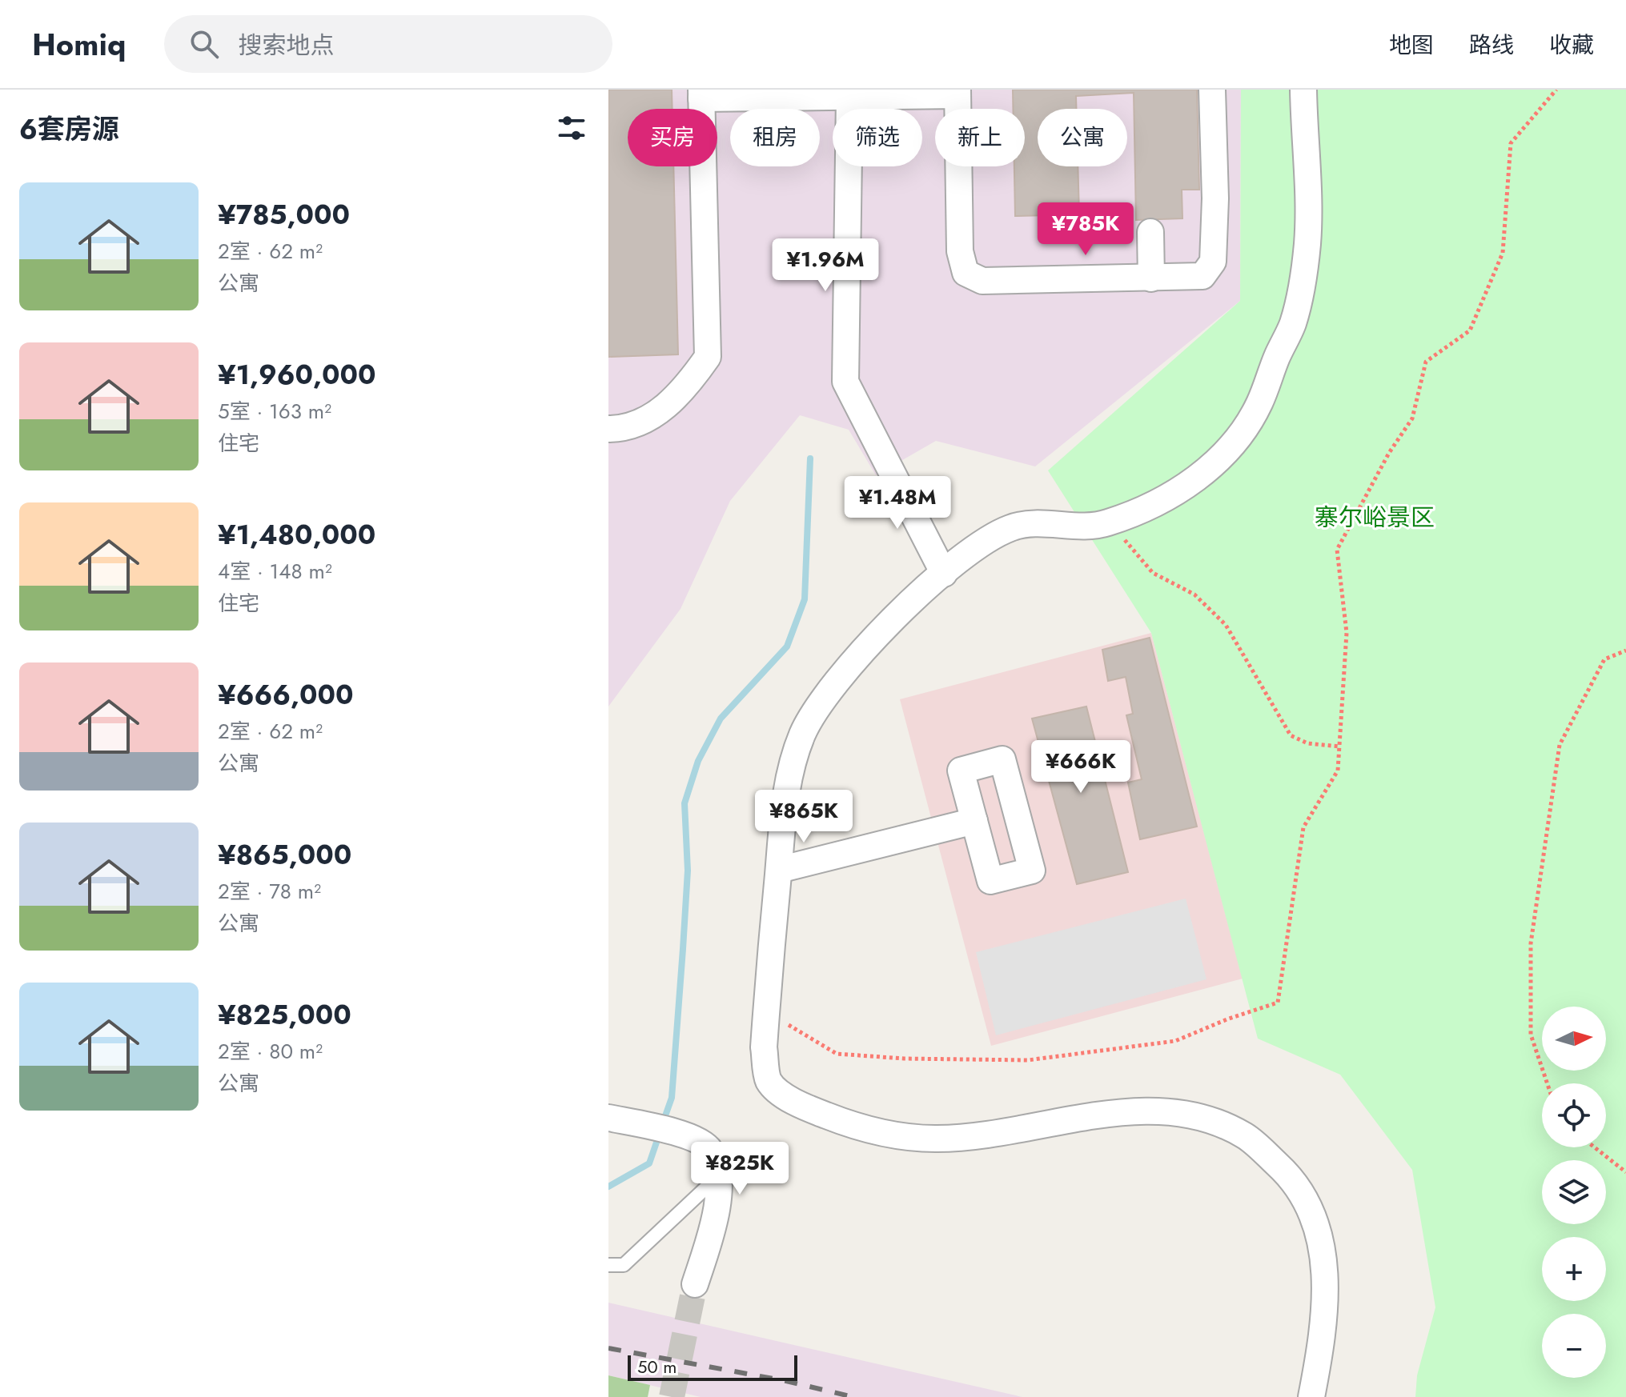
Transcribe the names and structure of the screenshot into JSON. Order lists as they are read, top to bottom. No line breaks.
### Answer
{"parks":["寨尔峪景区"],"scale_bar":"50 m","north":"right","page":{"header":"Homiq","search":"搜索地点","nav":["地图","路线","收藏"],"heading":"6套房源","chip":["买房","租房","筛选","新上","公寓"],"list":[{"name":"¥785,000","note":"2室 · 62 m² · 公寓"},{"name":"¥1,960,000","note":"5室 · 163 m² · 住宅"},{"name":"¥1,480,000","note":"4室 · 148 m² · 住宅"},{"name":"¥666,000","note":"2室 · 62 m² · 公寓"},{"name":"¥865,000","note":"2室 · 78 m² · 公寓"},{"name":"¥825,000","note":"2室 · 80 m² · 公寓"}],"price":["¥785K","¥1.96M","¥1.48M","¥666K","¥865K","¥825K"],"map_buttons":["+","−"],"scale":"50 m"}}
